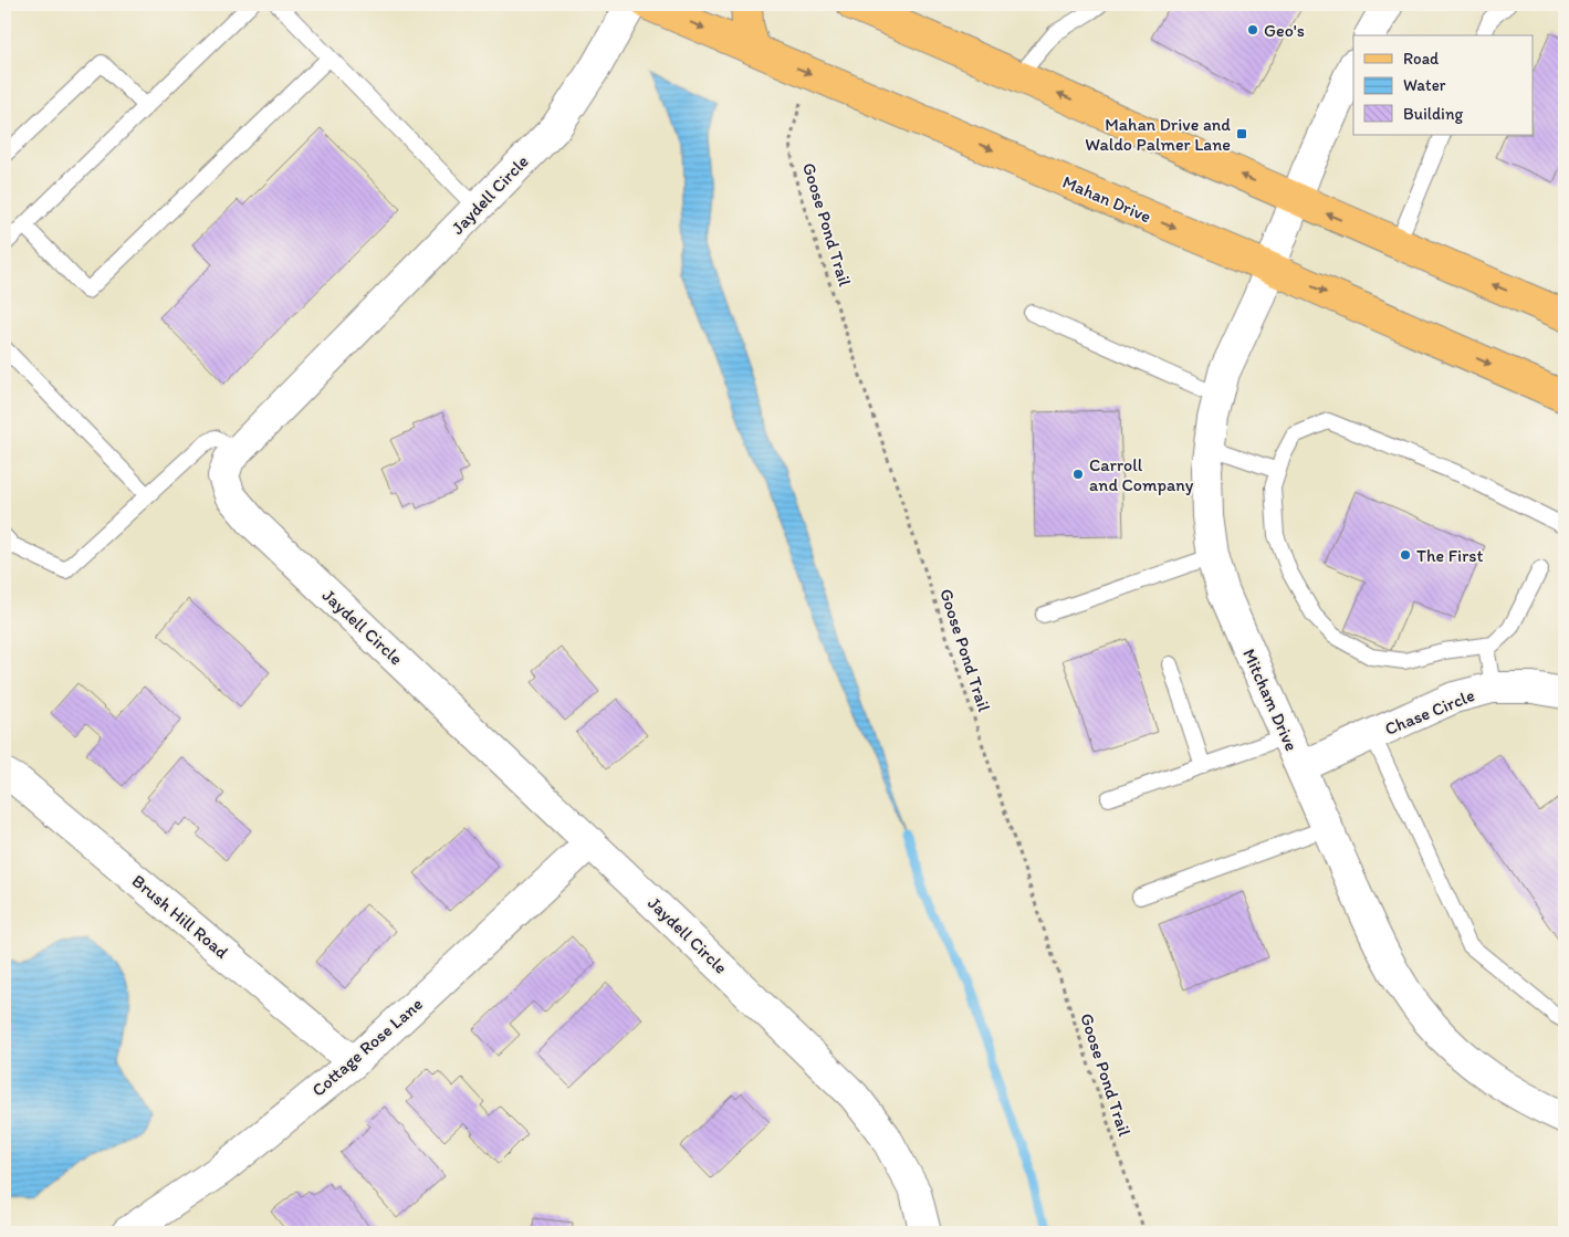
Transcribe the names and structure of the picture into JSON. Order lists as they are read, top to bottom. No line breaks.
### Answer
{"streets":{"main road":["Mahan Drive"],"street":["Jaydell Circle","Mitcham Drive","Chase Circle","Brush Hill Road","Cottage Rose Lane"],"path":["Goose Pond Trail"]},"crossings":[["Jaydell Circle","Cottage Rose Lane"],["Mahan Drive","Goose Pond Trail"],["Mahan Drive","Mitcham Drive"],["Mitcham Drive","Chase Circle"],["Brush Hill Road","Cottage Rose Lane"]],"places":{"other":["Geo's","Carroll and Company","The First"],"transit":["Mahan Drive and Waldo Palmer Lane"]},"legend":["Road","Water","Building"]}
